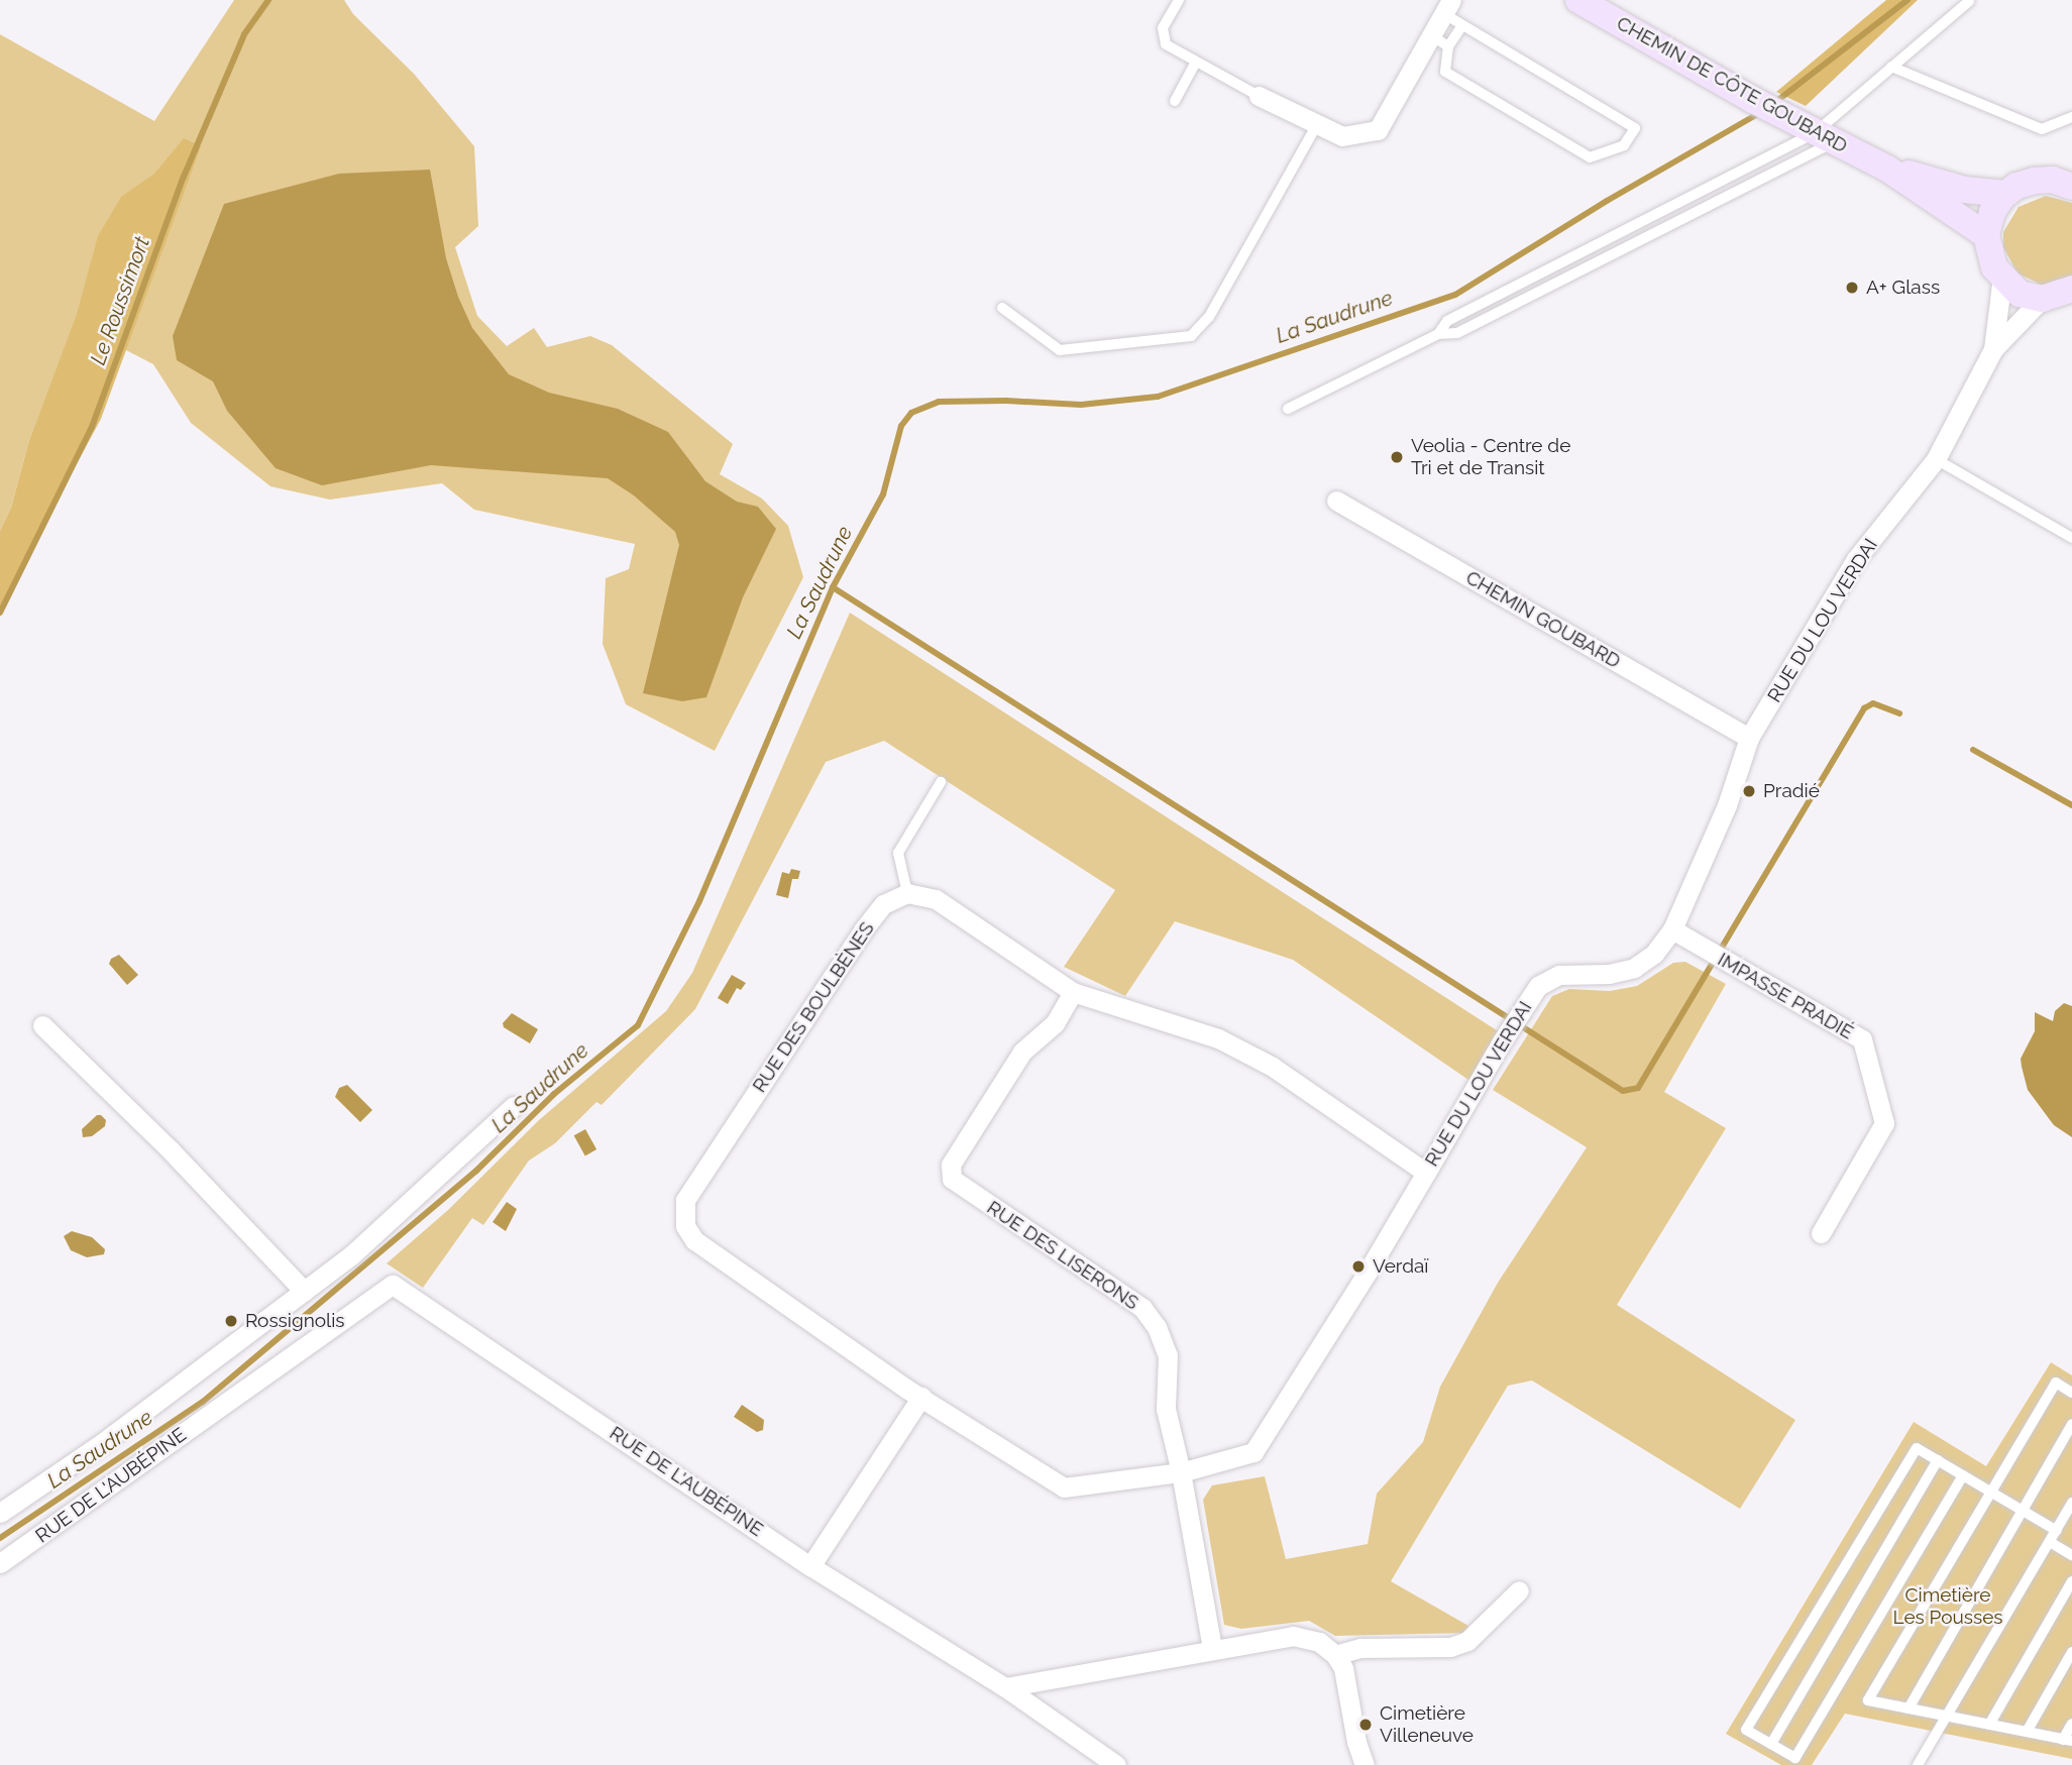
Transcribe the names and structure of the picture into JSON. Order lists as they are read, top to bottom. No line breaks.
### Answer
{"streets":{"main road":["CHEMIN DE CÔTE GOUBARD"],"street":["CHEMIN GOUBARD","RUE DU LOU VERDAI","IMPASSE PRADIÉ","RUE DES BOULBÈNES","RUE DES LISERONS","RUE DE L'AUBÉPINE"]},"crossings":[["CHEMIN GOUBARD","RUE DU LOU VERDAI"],["RUE DU LOU VERDAI","IMPASSE PRADIÉ"],["RUE DU LOU VERDAI","RUE DES BOULBÈNES"],["RUE DU LOU VERDAI","RUE DES LISERONS"]],"water":["Le Roussimort","La Saudrune"],"parks":["Cimetière Les Pousses"],"places":["A+ Glass","Veolia - Centre de Tri et de Transit","Pradié","Verdaï","Rossignolis","Cimetière Villeneuve"]}
